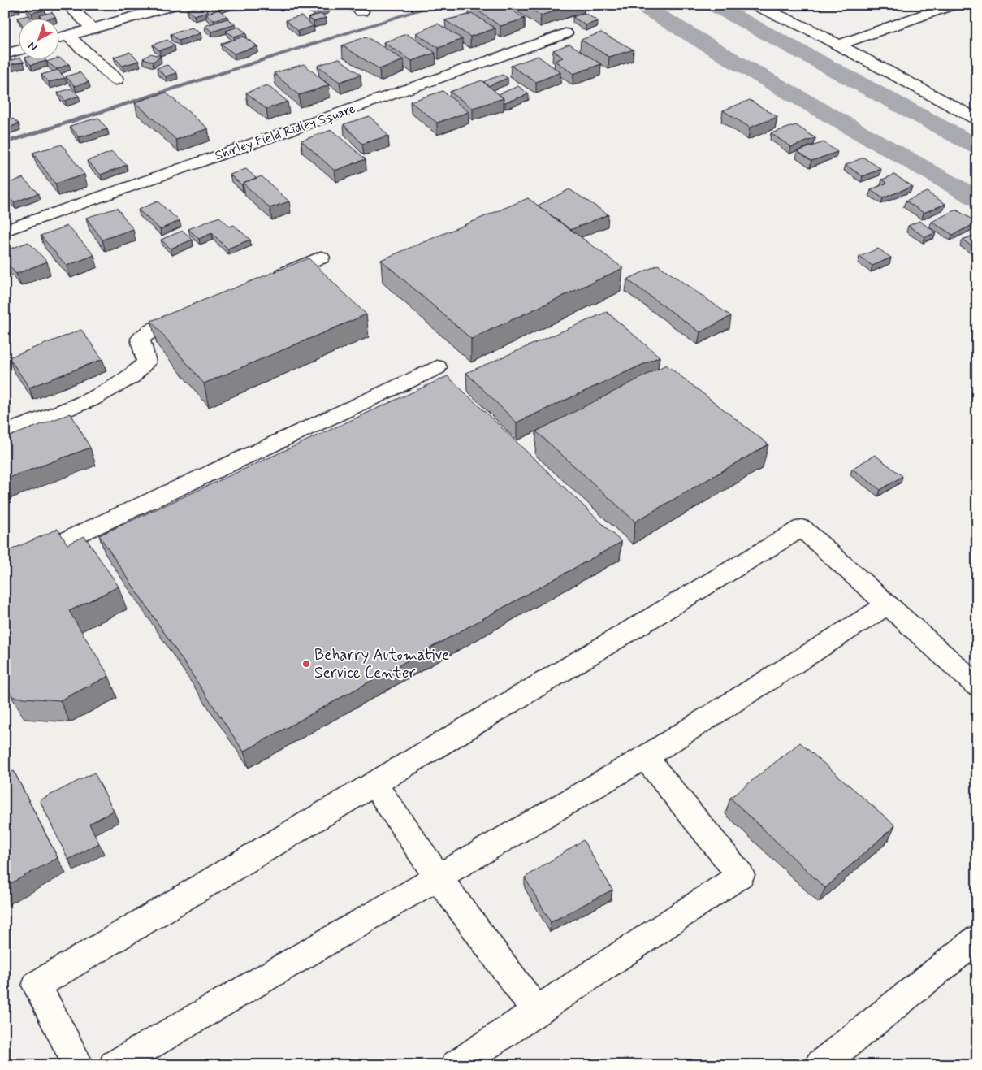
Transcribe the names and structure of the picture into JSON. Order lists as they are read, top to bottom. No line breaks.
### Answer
{"streets":{"street":["Shirley Field Ridley Square"]},"places":["Beharry Automative Service Center"],"north":"bottom left"}
